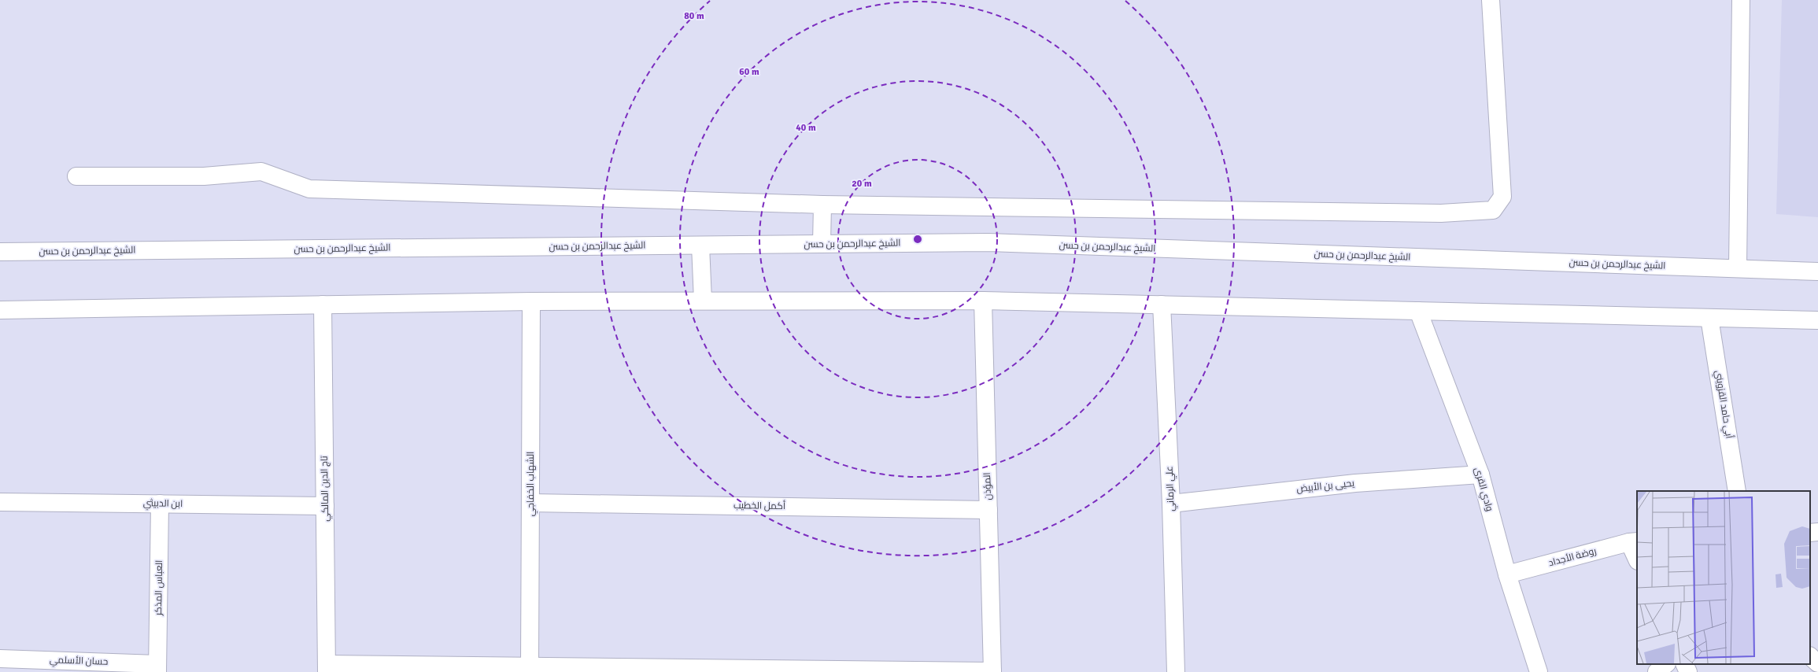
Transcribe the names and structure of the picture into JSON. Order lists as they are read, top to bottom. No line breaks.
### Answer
{"streets":{"street":["الشيخ عبدالرحمن بن حسن","أبي حامد القزويني","الشهاب الخفاجي","المؤذن","يحيى بن الأبيض","تاج الدين المالكي","علي الرماني","وادي القرى","ابن الدبيثي","أكمل الخطيب","روضة الأجداد","العباس المذكر","حسان الأسلمي"]},"crossings":[["الشهاب الخفاجي","أكمل الخطيب"],["المؤذن","أكمل الخطيب"],["يحيى بن الأبيض","علي الرماني"],["يحيى بن الأبيض","وادي القرى"],["تاج الدين المالكي","ابن الدبيثي"],["وادي القرى","روضة الأجداد"],["ابن الدبيثي","العباس المذكر"],["العباس المذكر","حسان الأسلمي"]],"rings":["80 m","60 m","40 m","20 m"]}
